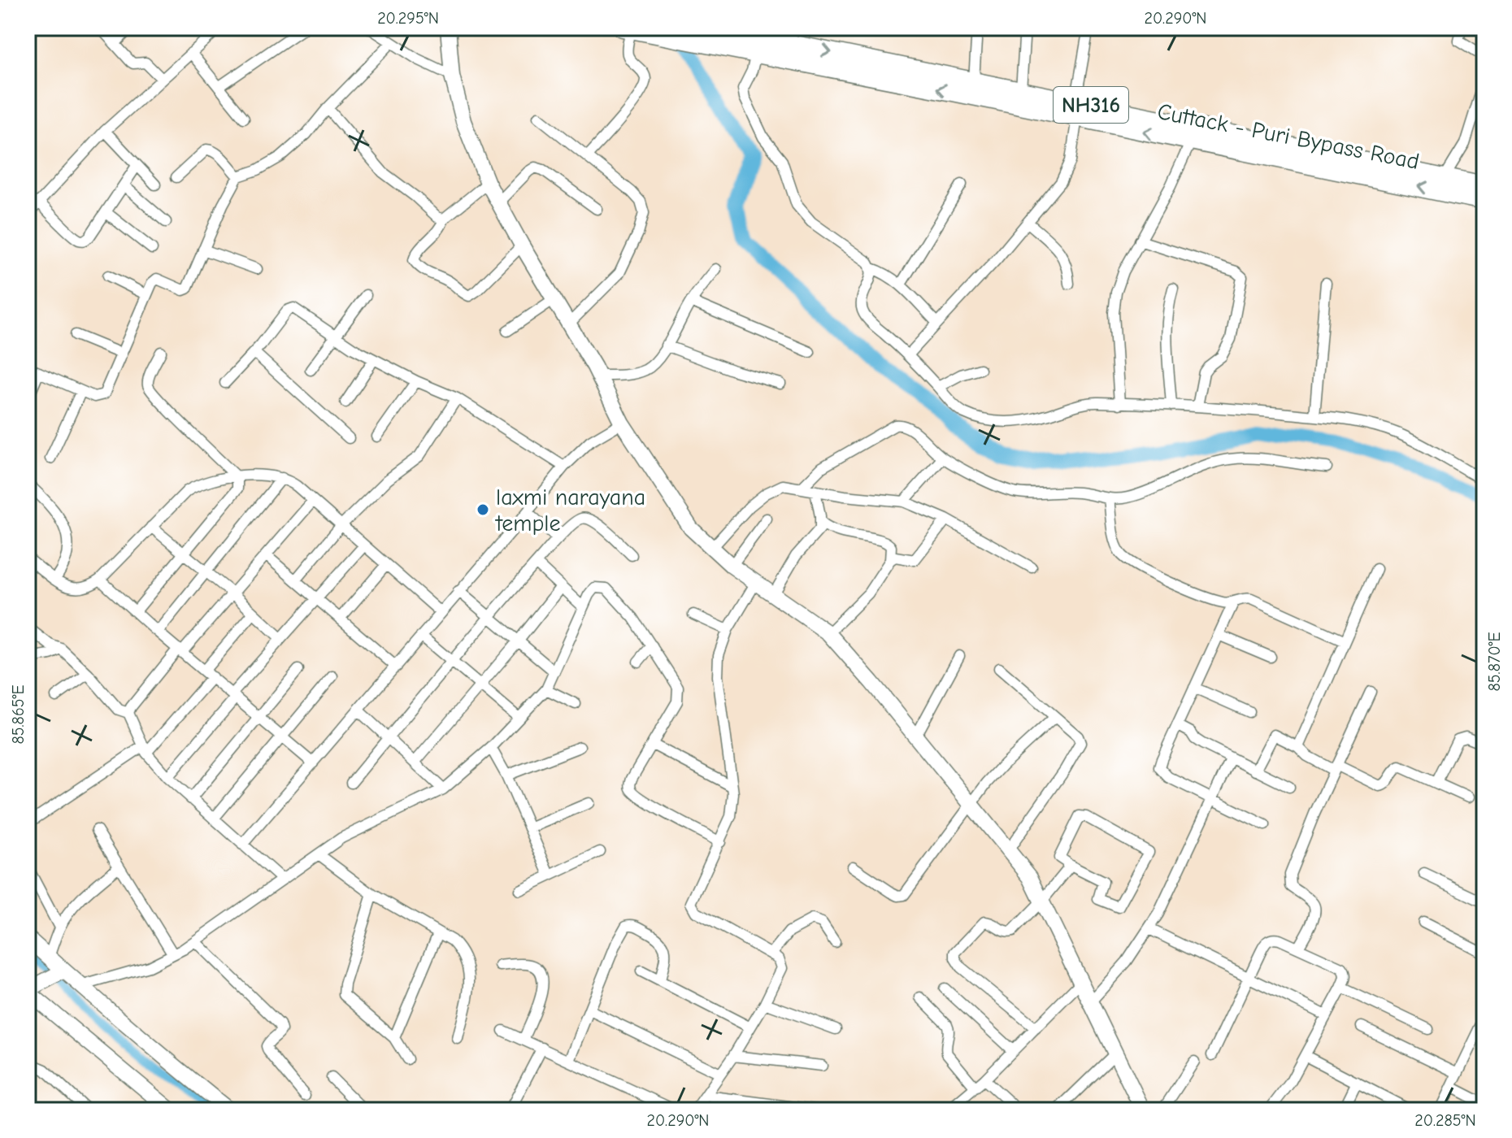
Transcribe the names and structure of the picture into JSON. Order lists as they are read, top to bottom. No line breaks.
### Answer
{"streets":{"highway":["NH316","Cuttack - Puri Bypass Road"]},"places":["laxmi narayana temple"],"coordinates":["20.295°N","20.290°N","85.870°E","85.865°E","20.285°N"]}
